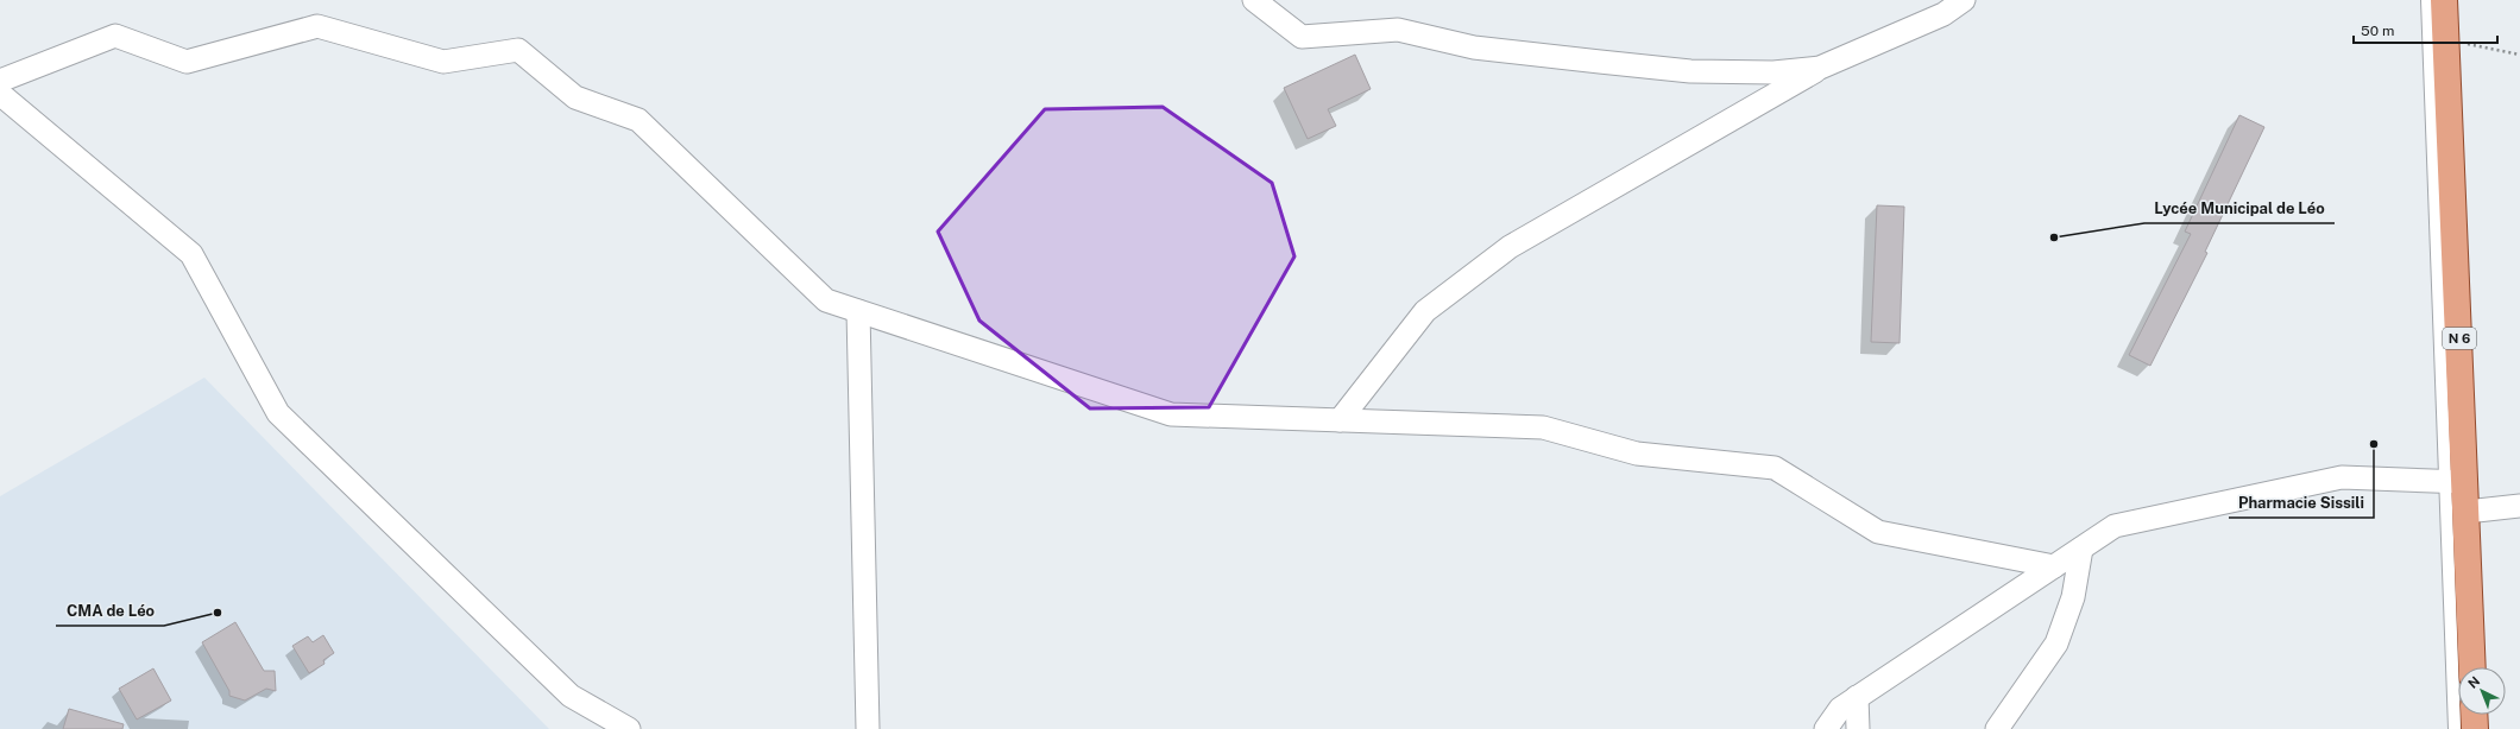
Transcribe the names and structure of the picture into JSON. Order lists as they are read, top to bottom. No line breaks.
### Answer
{"streets":{"main road":["N 6"]},"places":["Lycée Municipal de Léo","Pharmacie Sissili","CMA de Léo"],"scale_bar":"50 m","north":"top left"}
